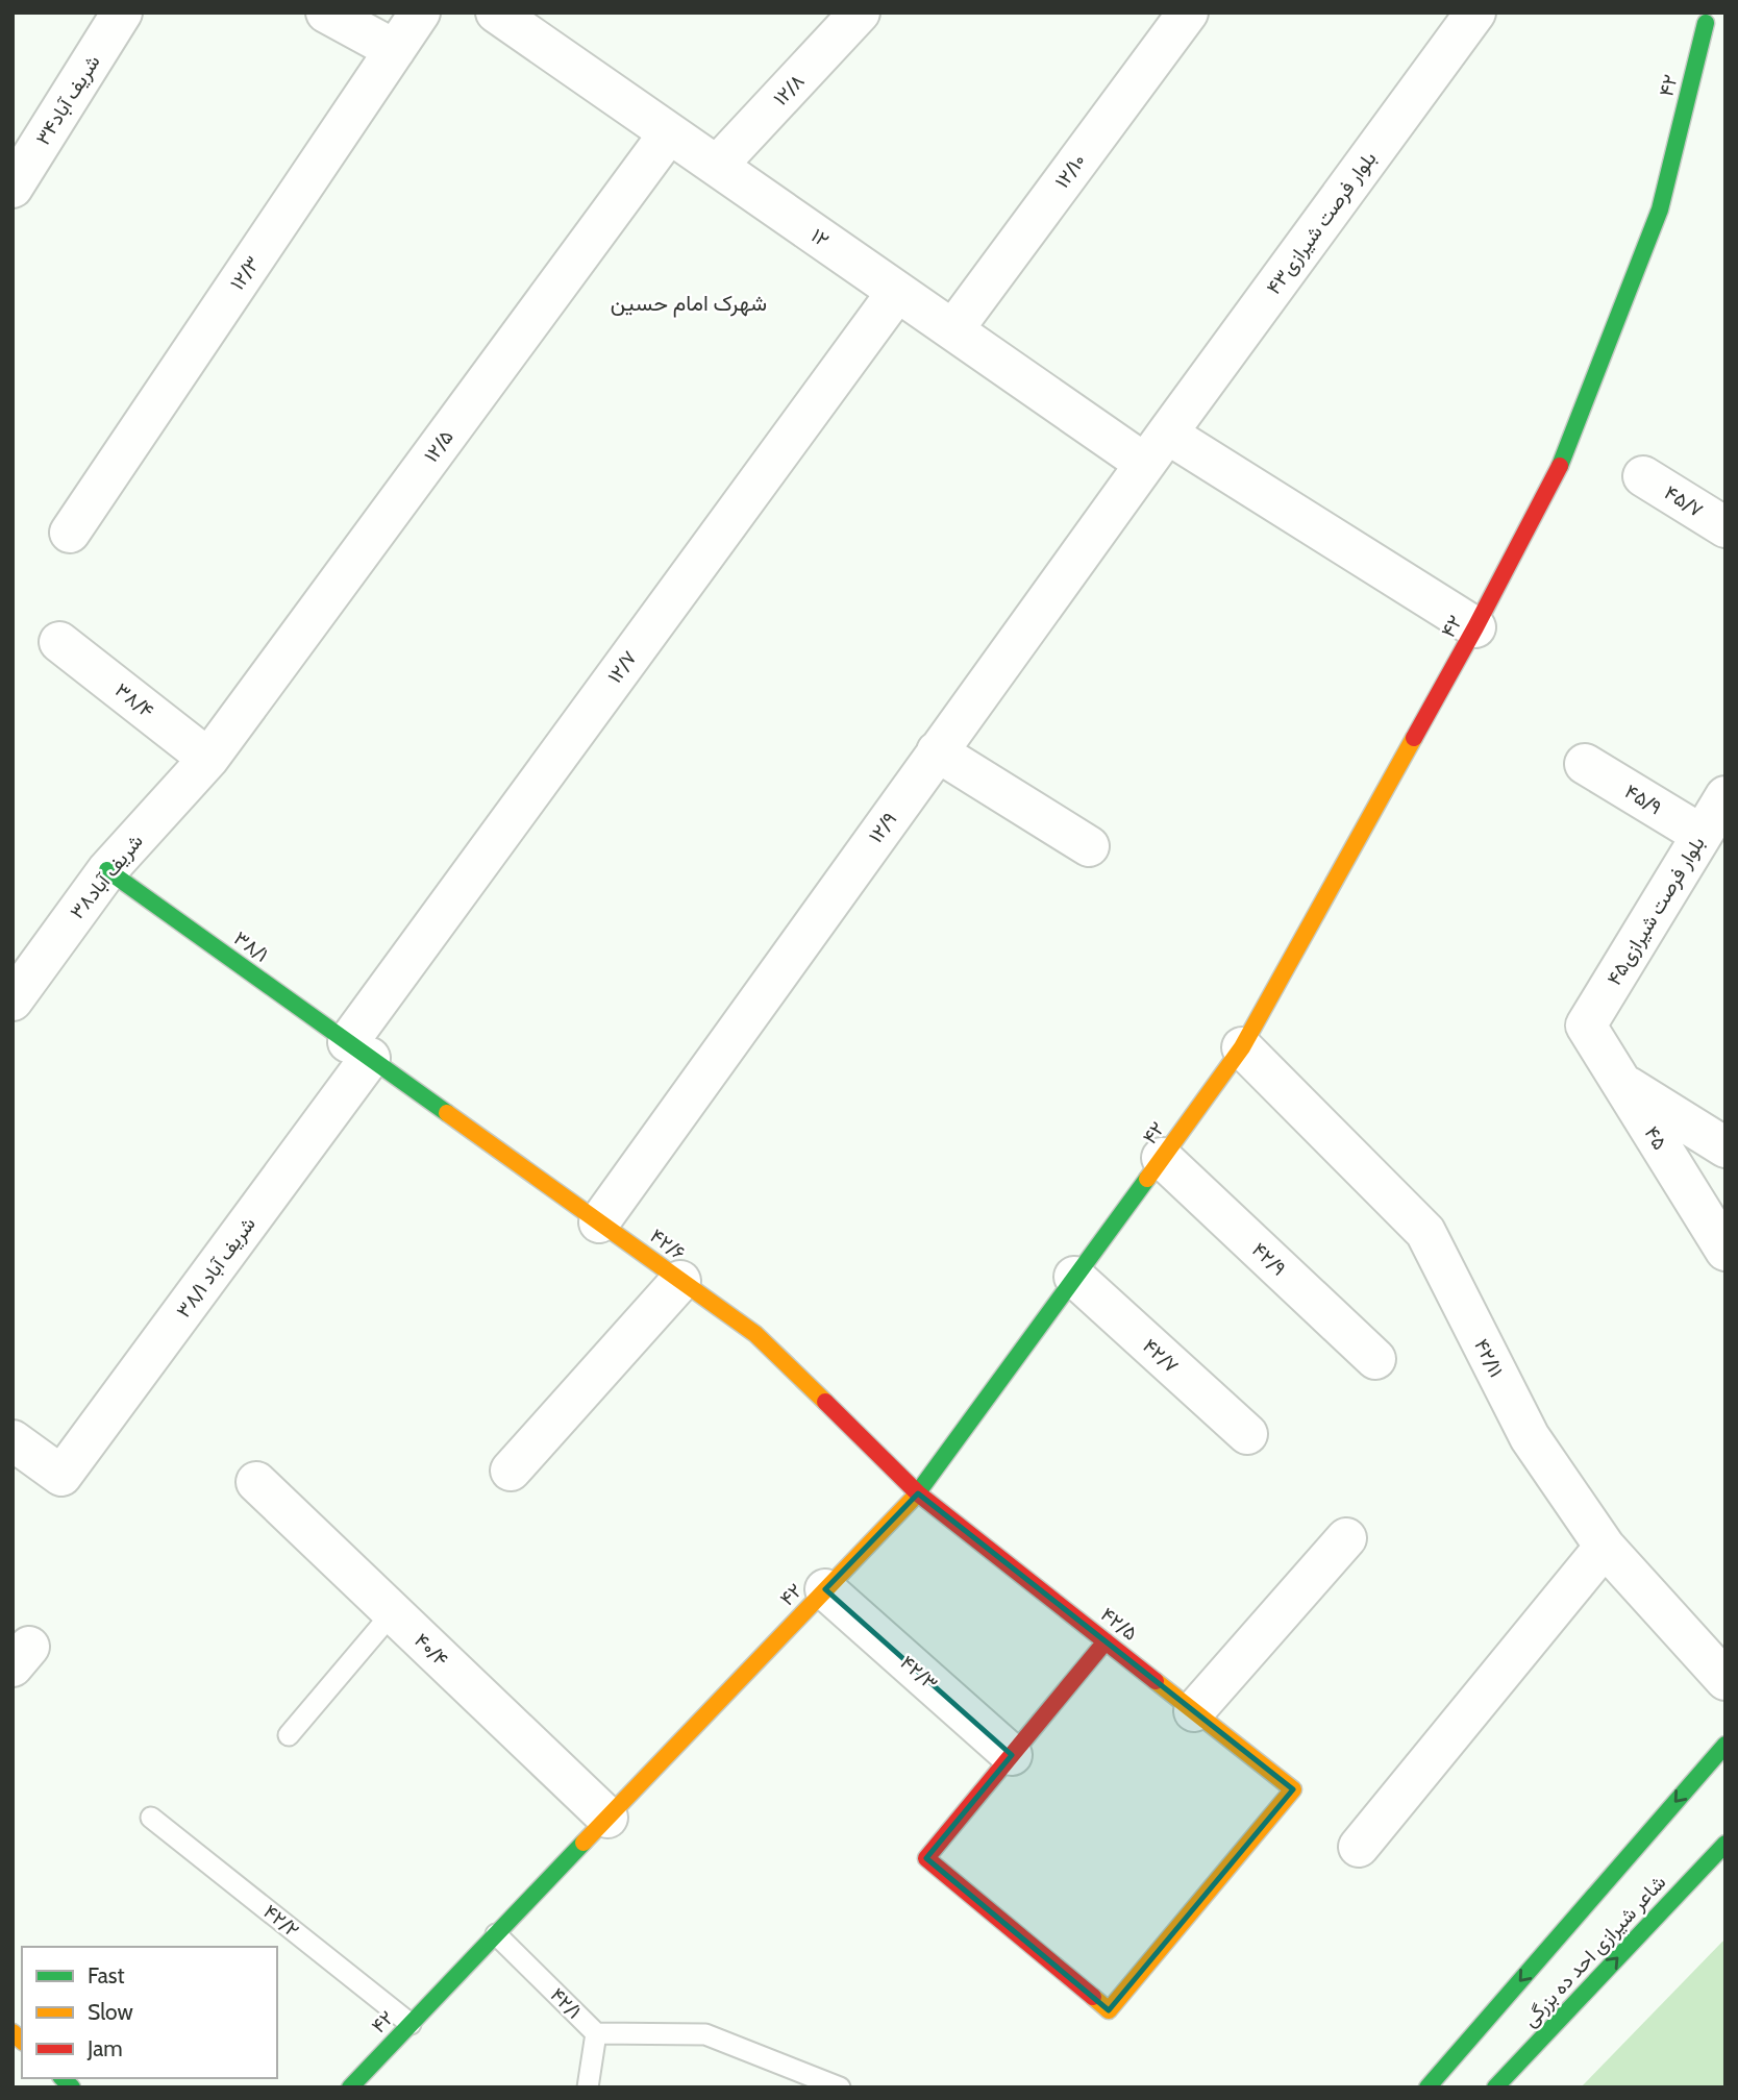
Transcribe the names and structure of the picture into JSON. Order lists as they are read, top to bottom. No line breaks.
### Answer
{"streets":{"street":["۴۲","۱۲/۸","شریف آباد۳۴","۱۲/۱۰","بلوار فرصت شیرازی۴۳","۱۲","۱۲/۳","۱۲/۵","۴۵/۷","۱۲/۷","۳۸/۴","۴۵/۹","۱۲/۹","شریف آباد۳۸","بلوار فرصت شیرازی۴۵","۳۸/۱","۴۵","۴۲/۶","۴۲/۹","۳۸/۱ شریف آباد","۴۲/۷","۴۲/۱۱","۴۲/۵","۴۰/۴","۴۲/۳","شاعر شیرازی احد ده بزرگی"],"lane":["۴۲/۲","۴۲/۱"]},"crossings":[["۴۲","۱۲"],["۴۲","۴۲/۶"],["۴۲","۴۲/۹"],["۴۲","۴۲/۷"],["۴۲","۴۲/۱۱"],["۴۲","۴۲/۵"],["۴۲","۴۰/۴"],["۴۲","۴۲/۳"],["۴۲","۴۲/۲"],["۴۲","۴۲/۱"],["۱۲/۸","۱۲"],["۱۲/۱۰","۱۲"],["بلوار فرصت شیرازی۴۳","۱۲"],["بلوار فرصت شیرازی۴۳","۱۲/۹"],["۱۲","۱۲/۵"],["۱۲","۱۲/۷"],["۱۲","۱۲/۹"],["۱۲/۵","۳۸/۴"],["۱۲/۵","شریف آباد۳۸"],["۱۲/۷","۳۸/۱"],["۱۲/۷","۴۲/۶"],["۱۲/۷","۳۸/۱ شریف آباد"],["۳۸/۴","شریف آباد۳۸"],["۴۵/۹","بلوار فرصت شیرازی۴۵"],["۱۲/۹","۴۲/۶"],["شریف آباد۳۸","۳۸/۱"],["بلوار فرصت شیرازی۴۵","۴۵"],["۳۸/۱","۴۲/۶"],["۳۸/۱","۳۸/۱ شریف آباد"],["۴۲/۶","۳۸/۱ شریف آباد"],["۴۲/۶","۴۲/۵"],["۴۲/۵","۴۲/۳"]],"districts":["شهرک امام حسین"],"legend":["Fast","Slow","Jam"]}
